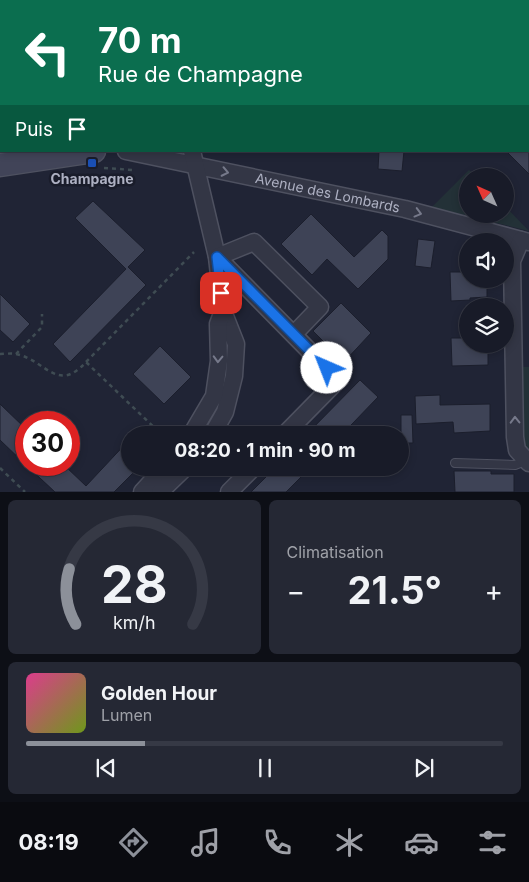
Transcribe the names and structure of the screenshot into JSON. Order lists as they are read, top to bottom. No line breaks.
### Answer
{"streets":{"street":["Avenue des Lombards"]},"one_way":["Avenue des Lombards"],"places":{"transit":["Champagne"]},"north":"top left","page":{"turn":["70 m","Rue de Champagne"],"then":"Puis","limit":"30","trip":"08:20 · 1 min · 90 m","tile":"Climatisation","heat":["−","21.5°","+"],"song":["Golden Hour","Lumen"],"tabs":"08:19","gauge":["28","km/h"]}}
